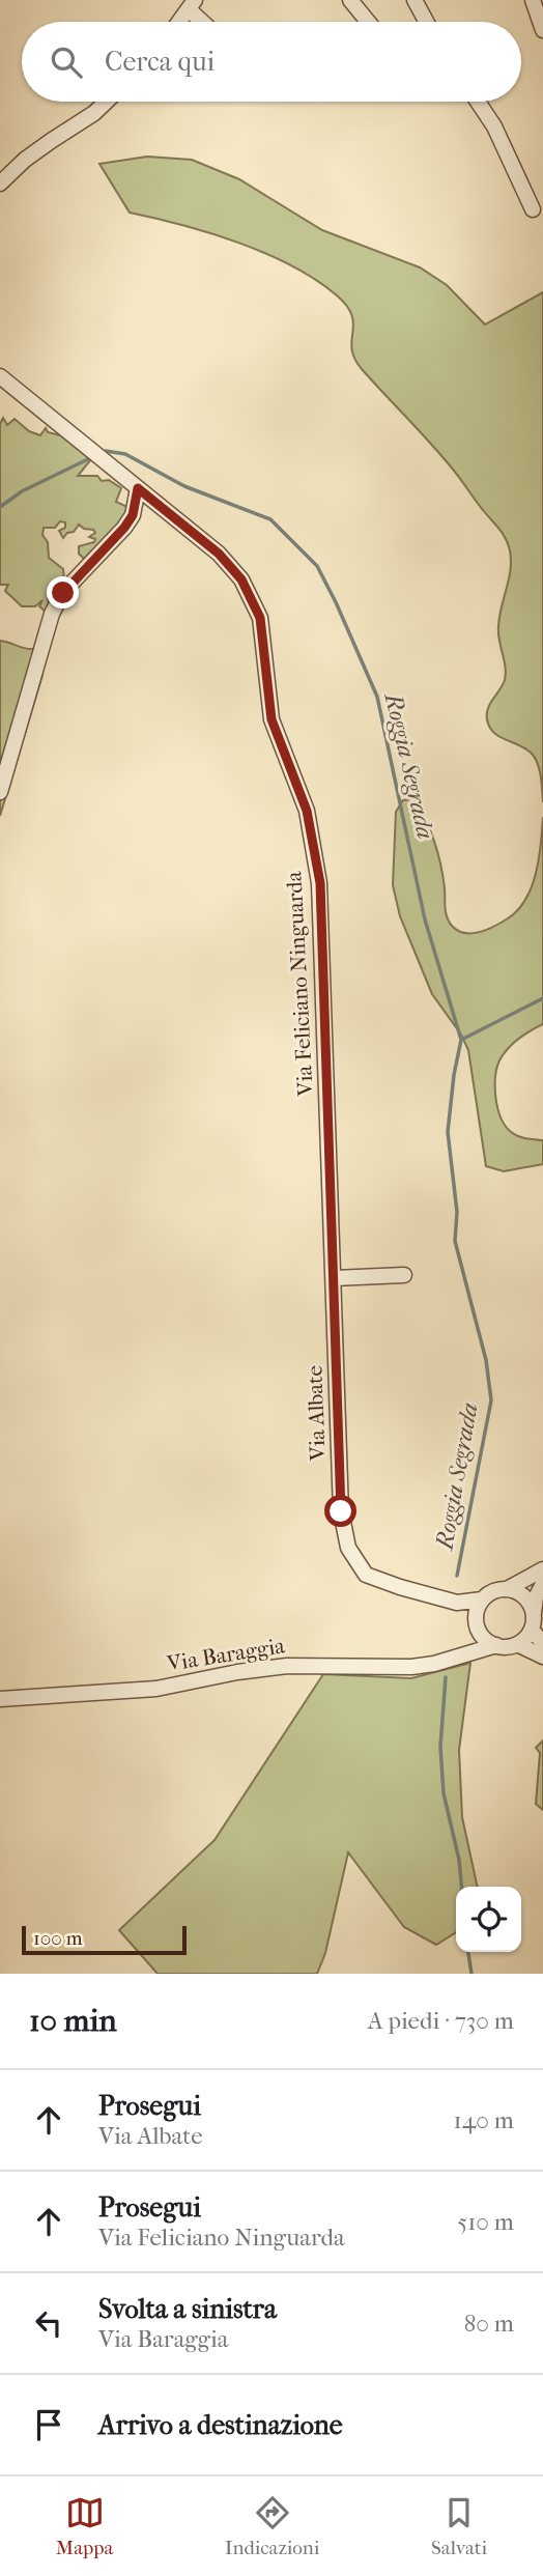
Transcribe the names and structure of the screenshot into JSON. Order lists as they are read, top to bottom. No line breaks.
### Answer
{"streets":{"street":["Via Feliciano Ninguarda","Via Albate","Via Baraggia"]},"crossings":[["Via Feliciano Ninguarda","Via Albate"],["Via Albate","Via Baraggia"]],"water":["Roggia Segrada"],"scale_bar":"100 m","page":{"search":"Cerca qui","scale":"100 m","heading":["10 min","A piedi · 730 m"],"list":[["Prosegui","Via Albate","140 m"],["Prosegui","Via Feliciano Ninguarda","510 m"],["Svolta a sinistra","Via Baraggia","80 m"],"Arrivo a destinazione"],"nav":["Mappa","Indicazioni","Salvati"]}}
